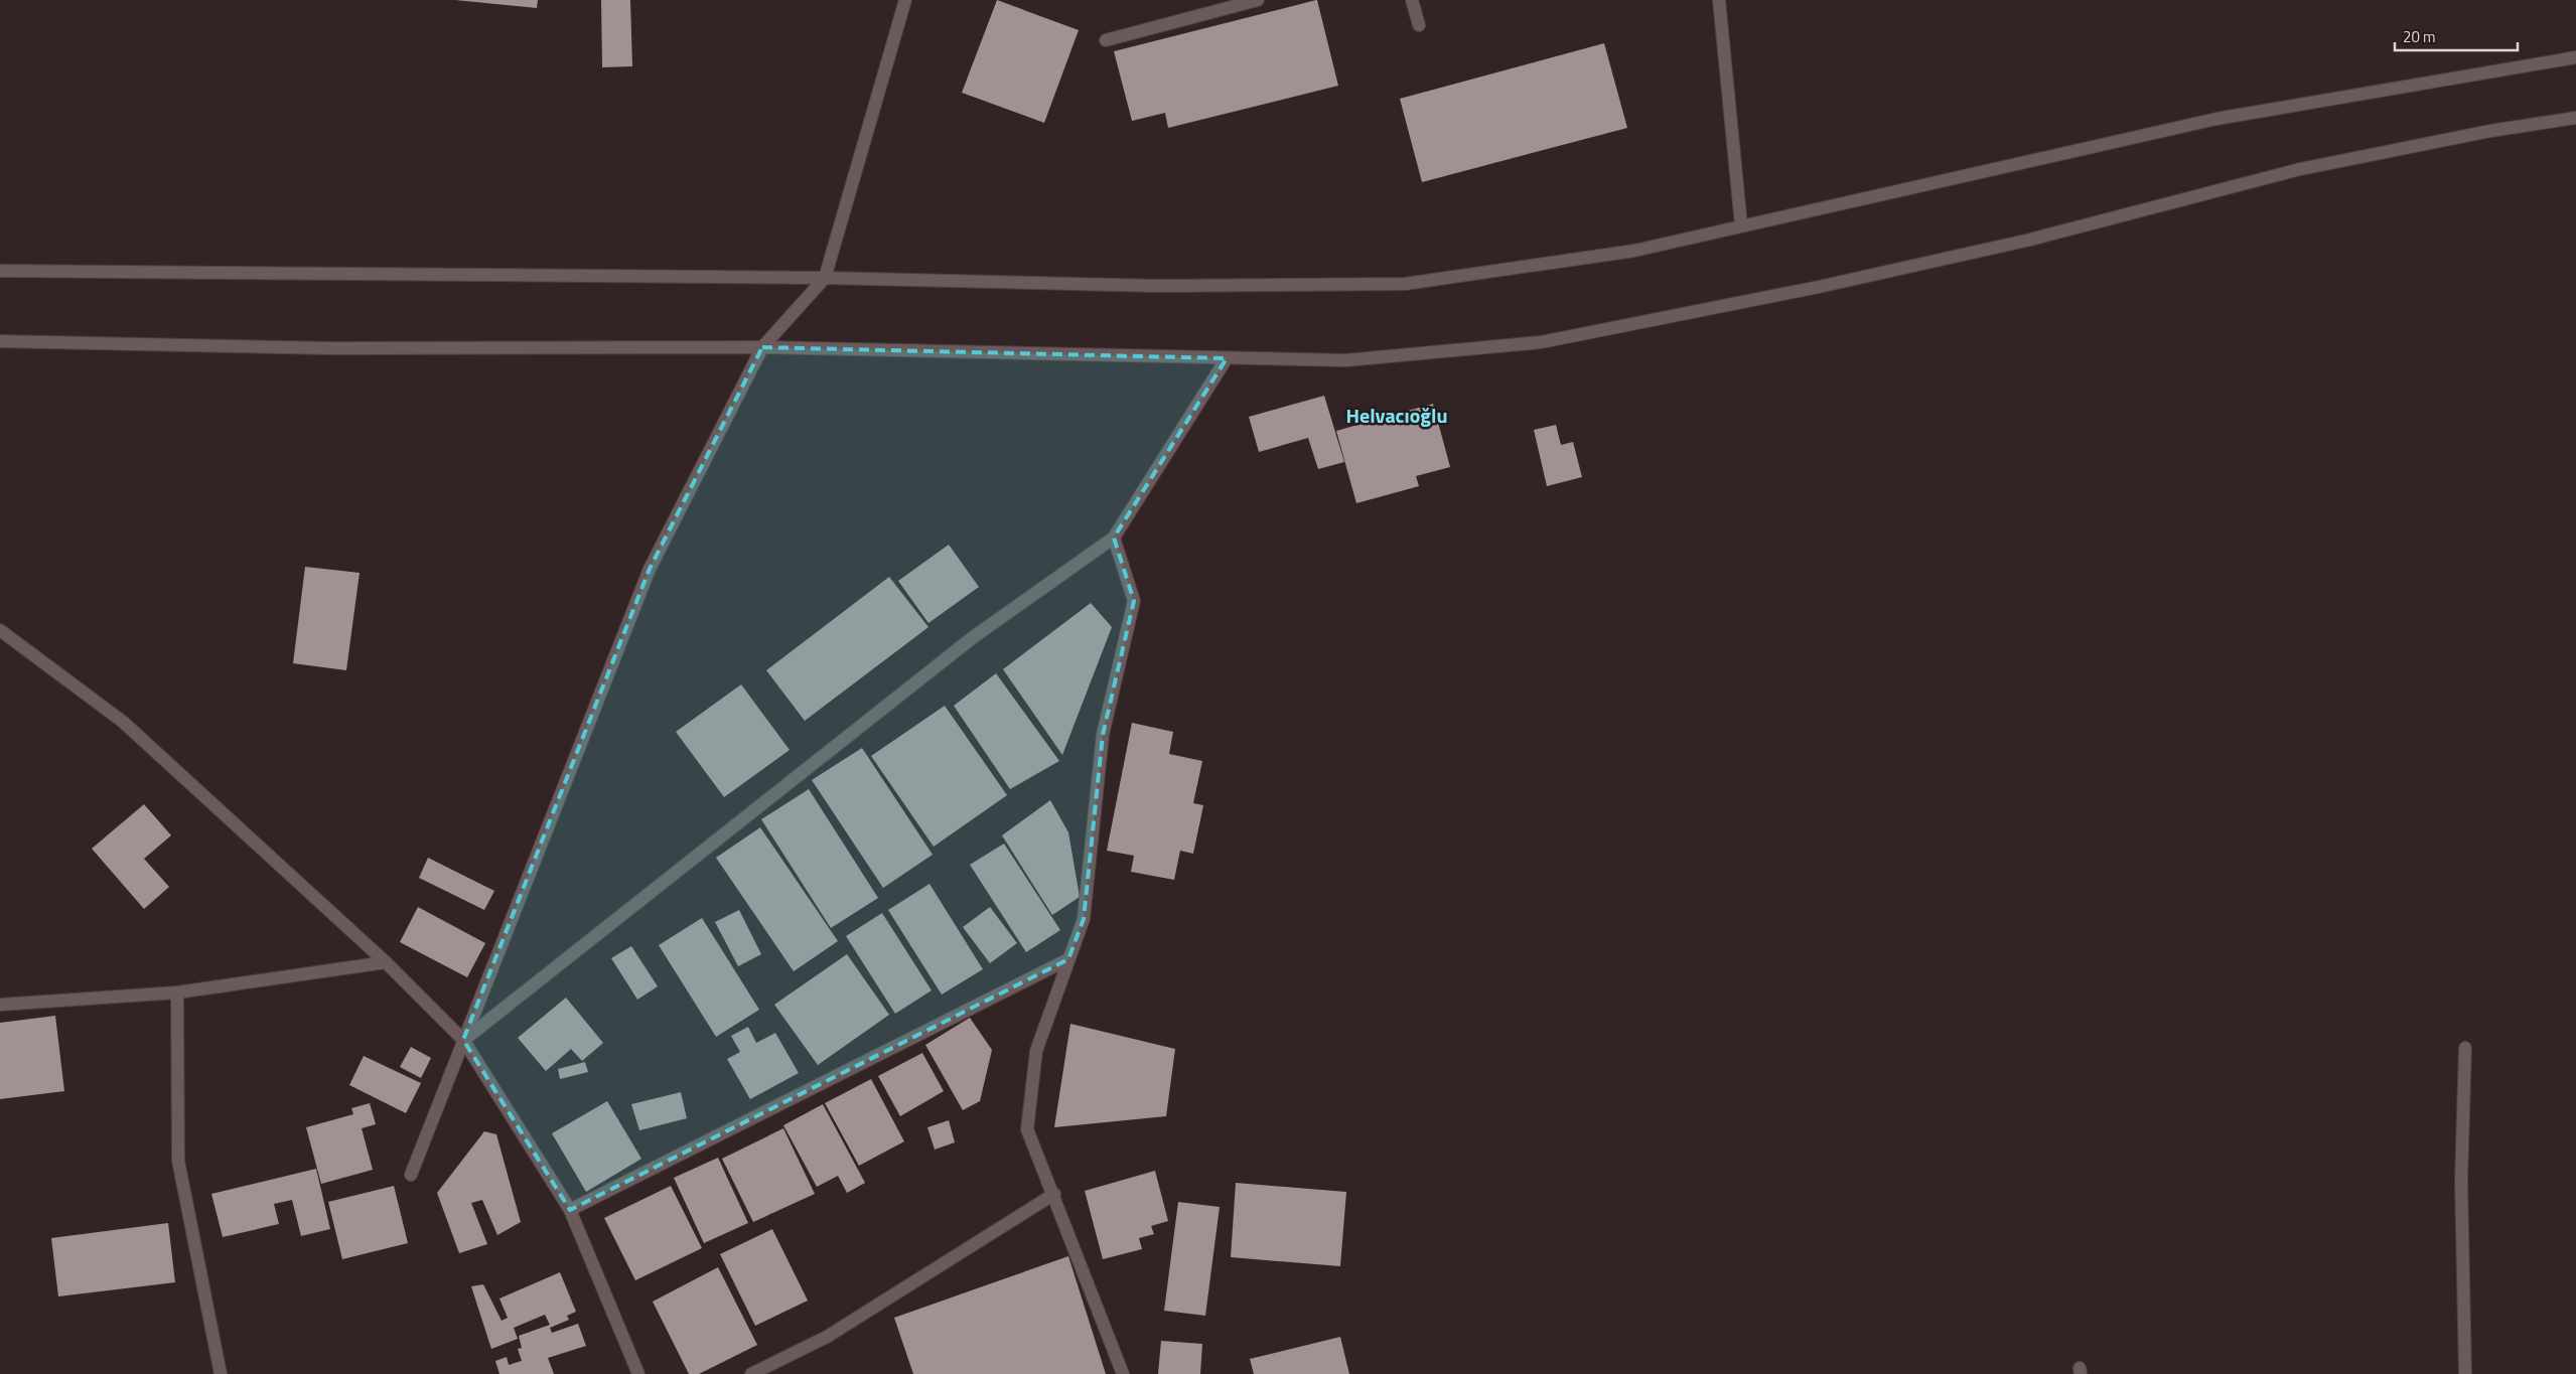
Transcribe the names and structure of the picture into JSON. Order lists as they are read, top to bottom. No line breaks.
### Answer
{"districts":["Helvacıoğlu"],"scale_bar":"20 m"}
